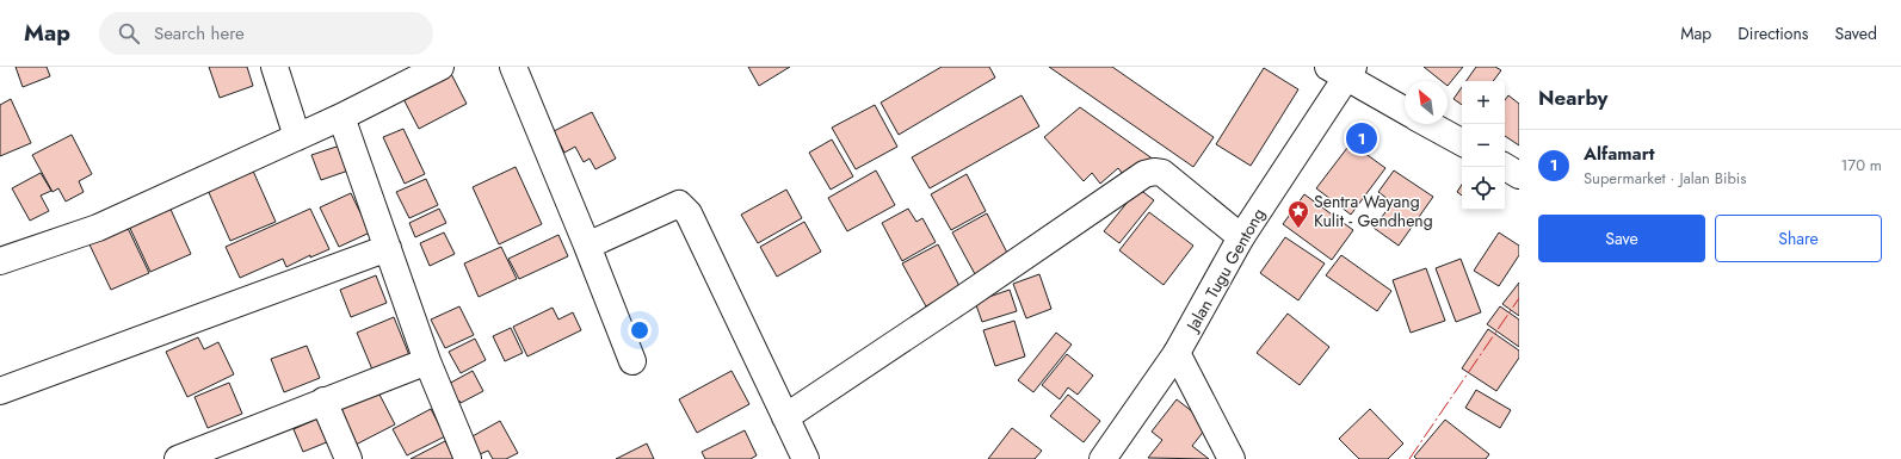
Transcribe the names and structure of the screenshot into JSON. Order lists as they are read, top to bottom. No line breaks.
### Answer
{"streets":{"street":["Jalan Tugu Gentong"]},"places":{"place":["Sentra Wayang Kulit - Gendheng"]},"north":"top left","page":{"header":"Map","search":"Search here","nav":["Map","Directions","Saved"],"heading":"Nearby","map_buttons":["+","−"],"pins":"1","list":[{"mark":"1","name":"Alfamart","note":"Supermarket · Jalan Bibis","value":"170 m"}],"buttons":["Save","Share"]}}
